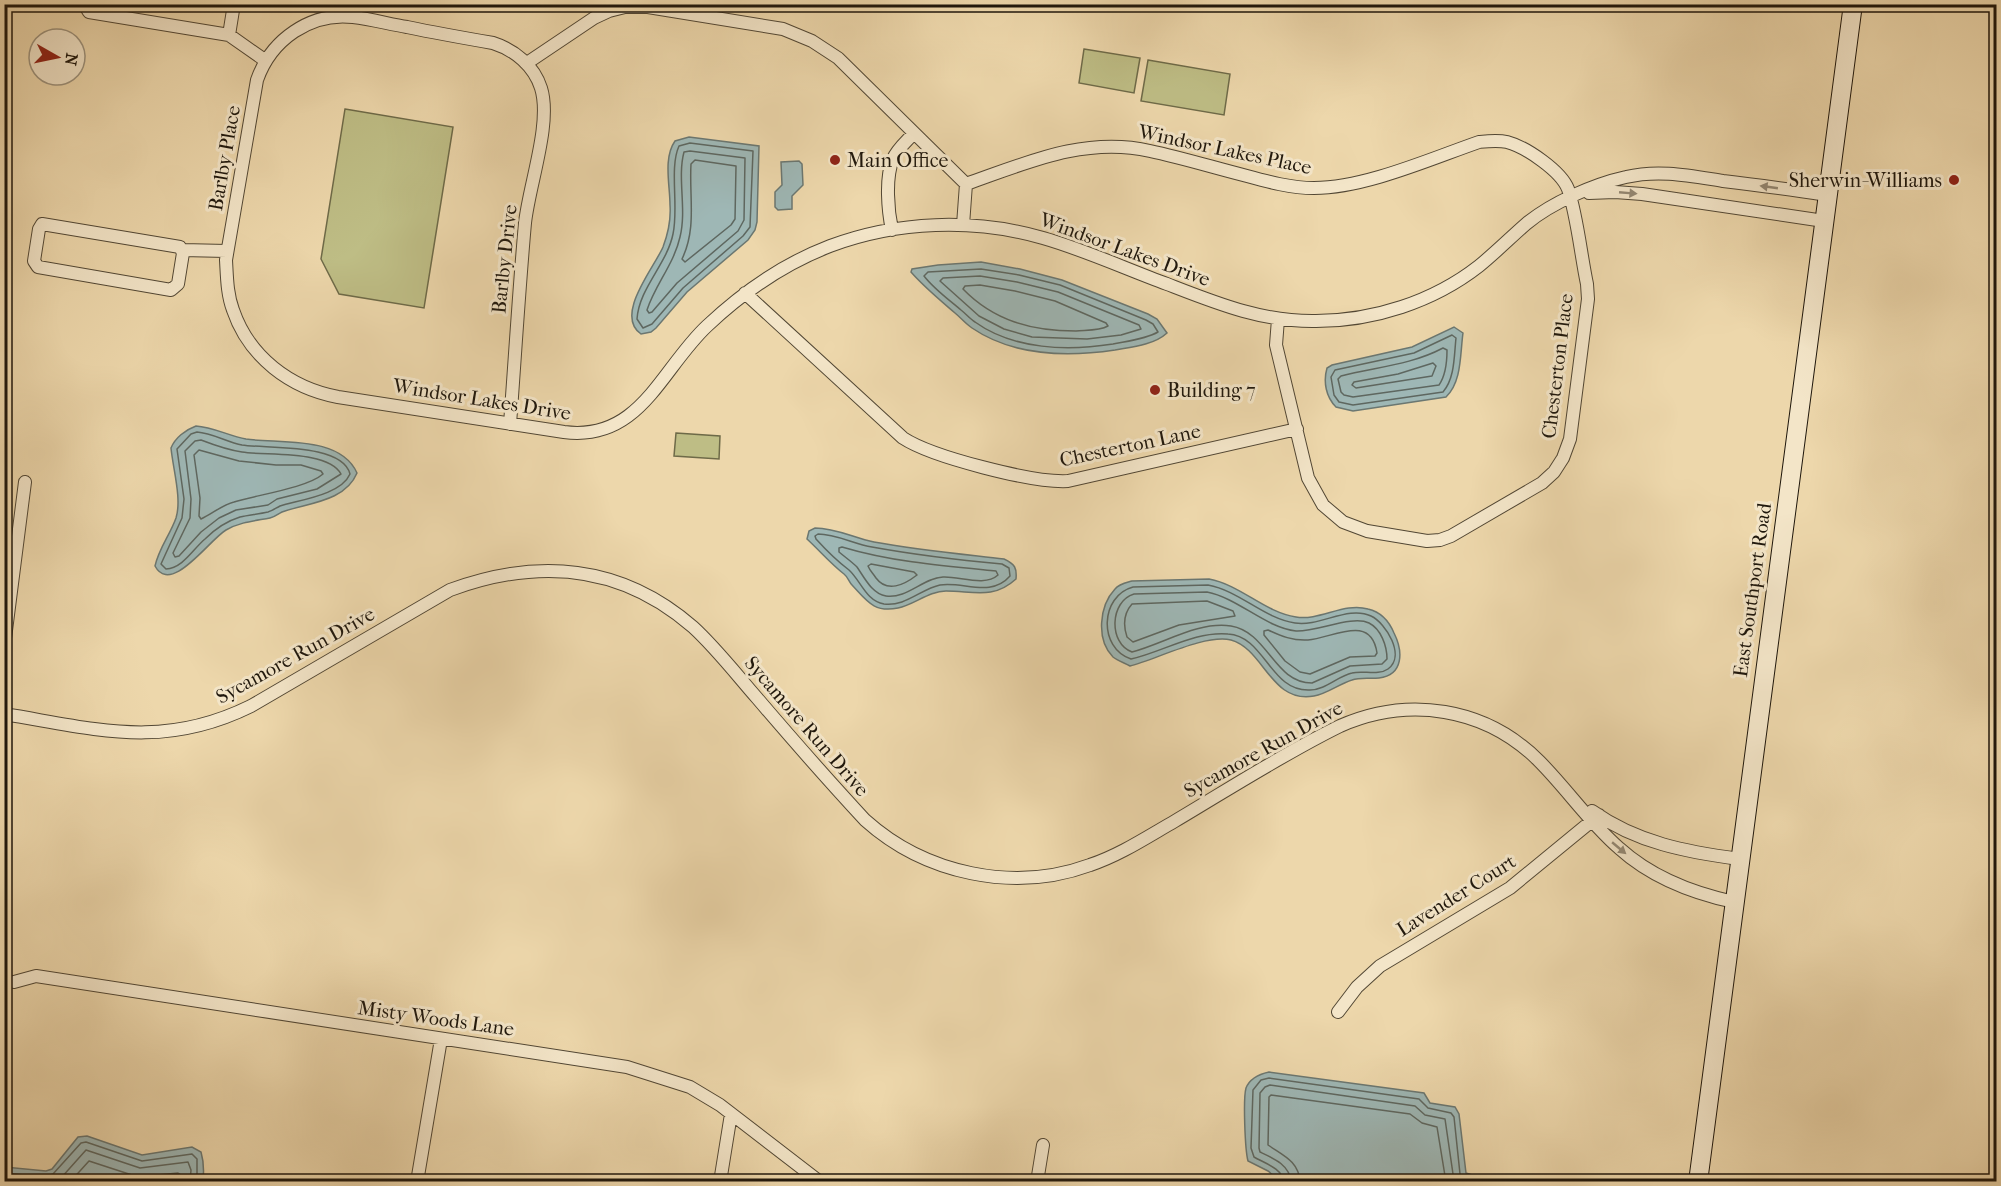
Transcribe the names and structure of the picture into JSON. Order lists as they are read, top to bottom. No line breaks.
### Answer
{"streets":{"main road":["East Southport Road"],"street":["Windsor Lakes Place","Barlby Place","Windsor Lakes Drive","Barlby Drive","Chesterton Place","Chesterton Lane","Sycamore Run Drive","Lavender Court","Misty Woods Lane"]},"crossings":[["Windsor Lakes Place","Windsor Lakes Drive"],["Windsor Lakes Place","Chesterton Place"],["Barlby Place","Windsor Lakes Drive"],["Barlby Place","Barlby Drive"],["Windsor Lakes Drive","Barlby Drive"],["Windsor Lakes Drive","Chesterton Place"],["Windsor Lakes Drive","Chesterton Lane"],["Windsor Lakes Drive","East Southport Road"],["Chesterton Place","Chesterton Lane"],["East Southport Road","Sycamore Run Drive"],["Sycamore Run Drive","Lavender Court"]],"places":["Main Office","Sherwin-Williams","Building 7"],"north":"right"}
